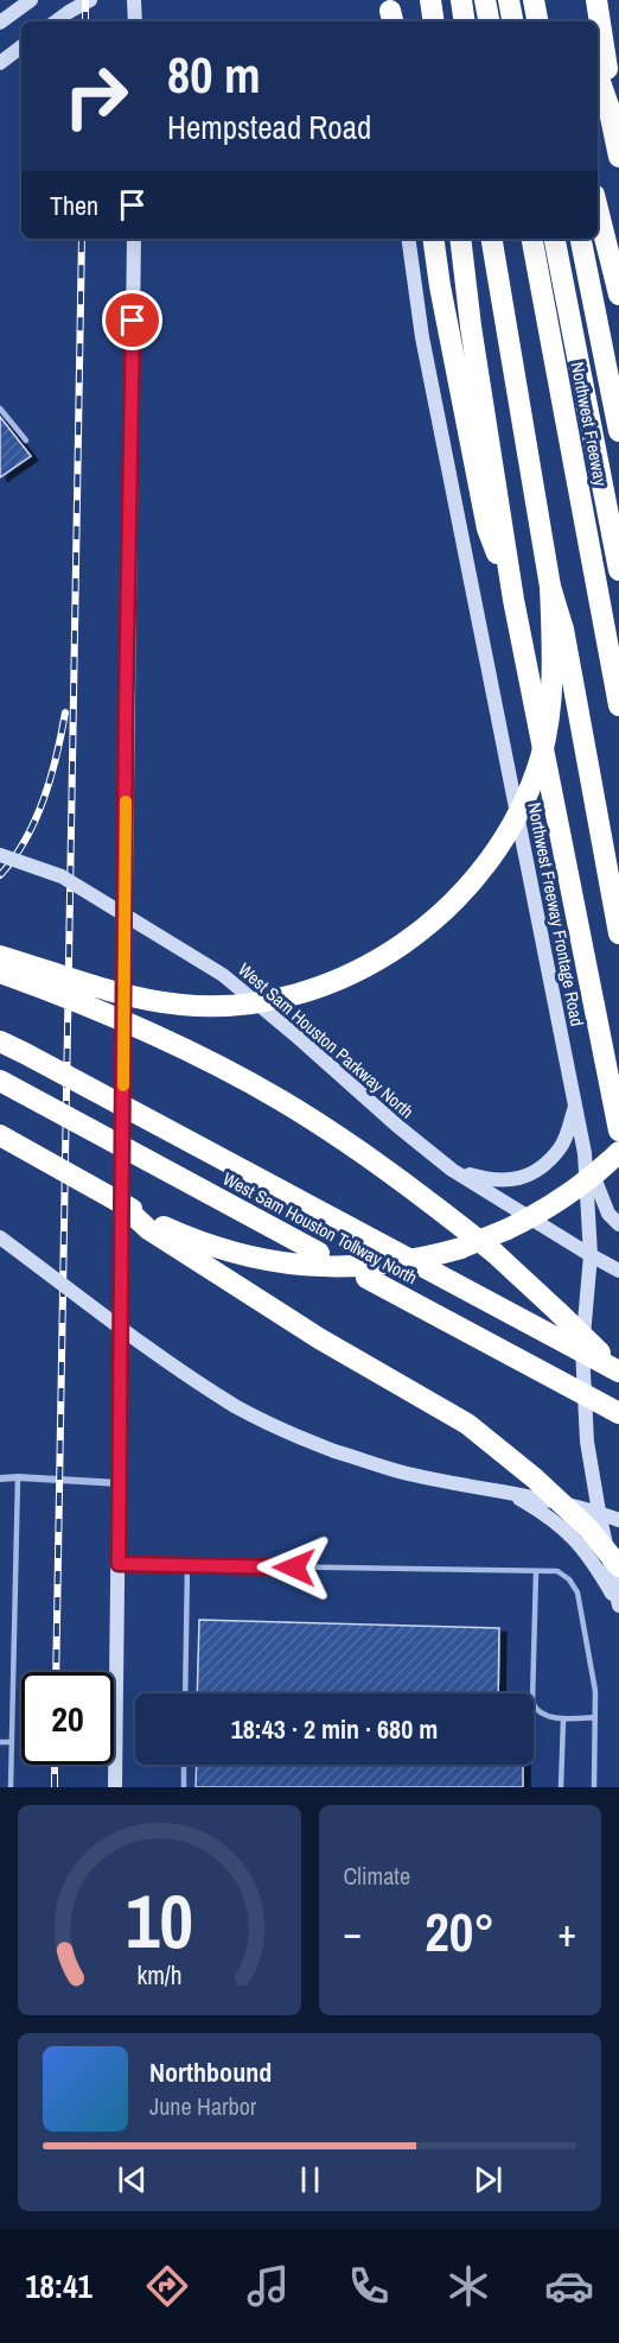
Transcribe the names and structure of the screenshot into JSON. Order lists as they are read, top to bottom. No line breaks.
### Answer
{"streets":{"highway":["Northwest Freeway","West Sam Houston Tollway North"],"main road":["Northwest Freeway Frontage Road","West Sam Houston Parkway North"]},"crossings":[["Northwest Freeway Frontage Road","West Sam Houston Parkway North"]],"page":{"turn":["80 m","Hempstead Road"],"then":"Then","limit":"20","trip":"18:43 · 2 min · 680 m","tile":"Climate","heat":["−","20°","+"],"song":["Northbound","June Harbor"],"tabs":"18:41","gauge":["10","km/h"]}}
